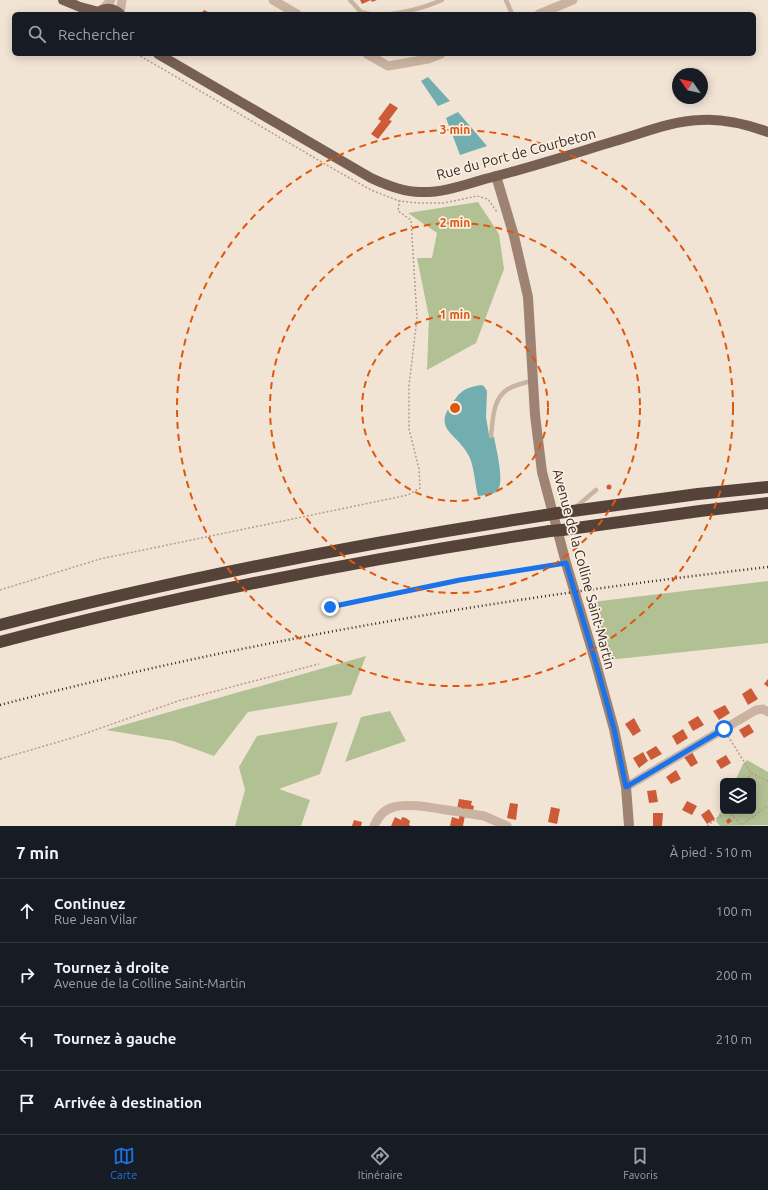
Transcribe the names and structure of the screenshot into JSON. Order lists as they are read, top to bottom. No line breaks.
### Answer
{"streets":{"main road":["Rue du Port de Courbeton"],"street":["Avenue de la Colline Saint-Martin"]},"crossings":[["Rue du Port de Courbeton","Avenue de la Colline Saint-Martin"]],"north":"top left","page":{"search":"Rechercher","heading":["7 min","À pied · 510 m"],"list":[["Continuez","Rue Jean Vilar","100 m"],["Tournez à droite","Avenue de la Colline Saint-Martin","200 m"],["Tournez à gauche","210 m"],"Arrivée à destination"],"nav":["Carte","Itinéraire","Favoris"]},"rings":["3 min","2 min","1 min"]}
